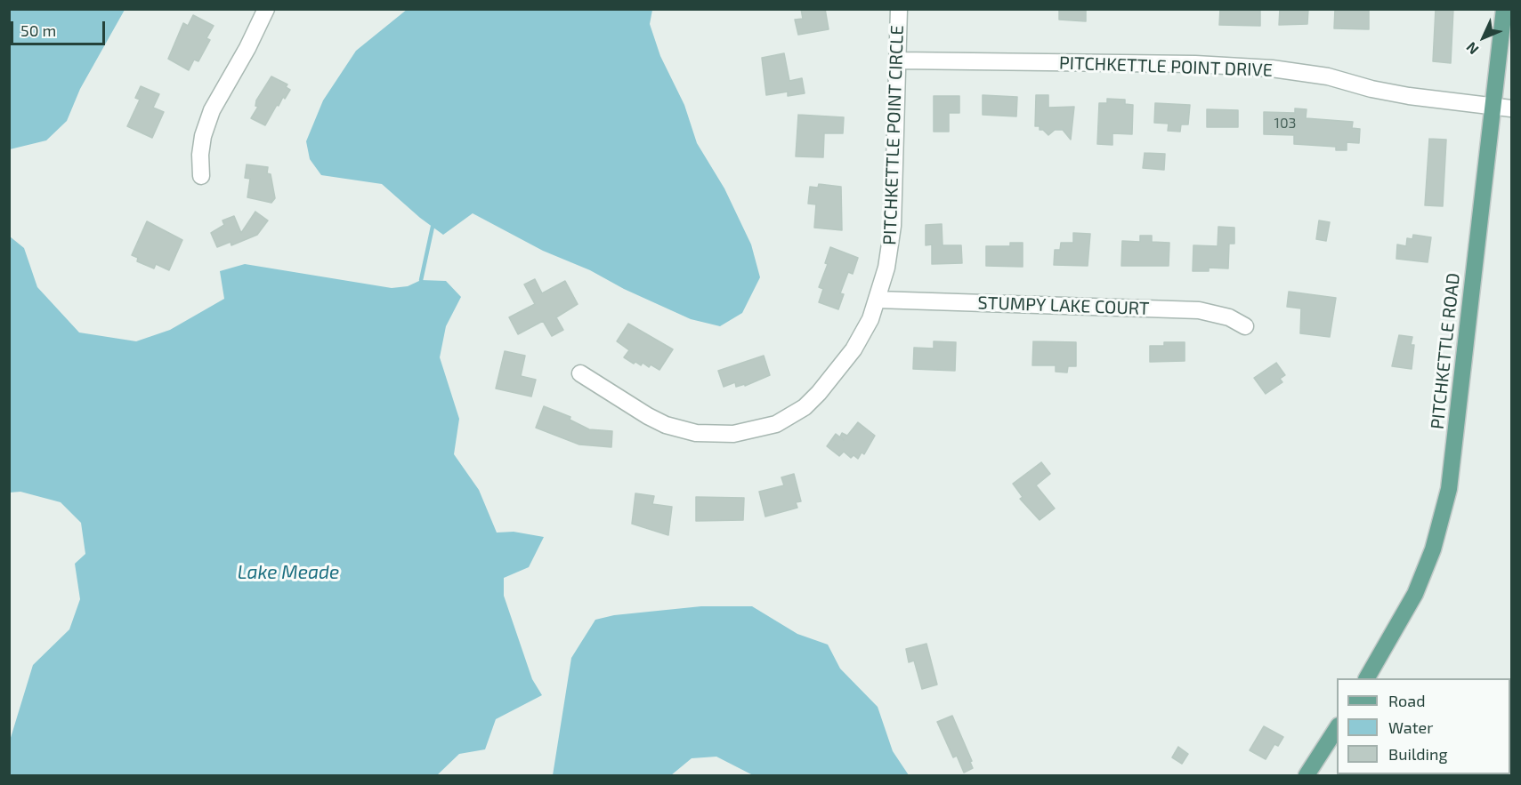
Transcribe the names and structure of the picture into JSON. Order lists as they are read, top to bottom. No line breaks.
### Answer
{"streets":{"main road":["PITCHKETTLE ROAD"],"street":["PITCHKETTLE POINT DRIVE","PITCHKETTLE POINT CIRCLE","STUMPY LAKE COURT"]},"crossings":[["PITCHKETTLE POINT DRIVE","PITCHKETTLE POINT CIRCLE"],["PITCHKETTLE POINT DRIVE","PITCHKETTLE ROAD"],["PITCHKETTLE POINT CIRCLE","STUMPY LAKE COURT"]],"water":["Lake Meade"],"house_numbers":["103"],"legend":["Road","Water","Building"],"scale_bar":"50 m","north":"bottom left"}
